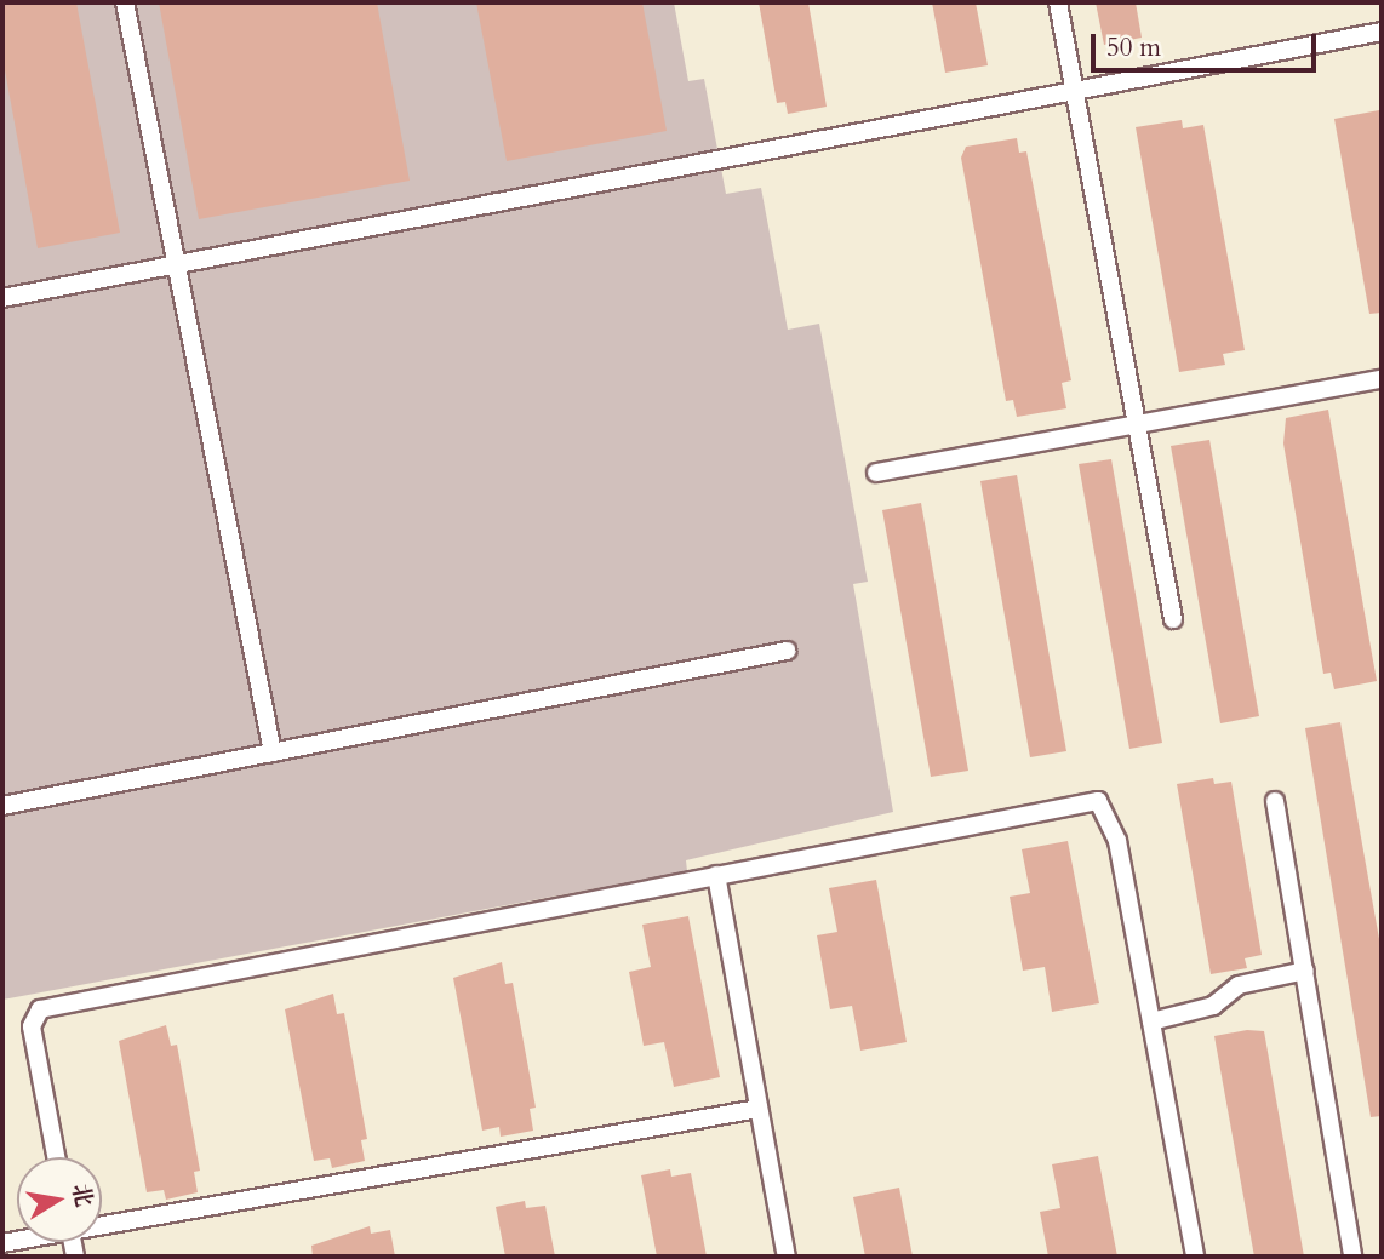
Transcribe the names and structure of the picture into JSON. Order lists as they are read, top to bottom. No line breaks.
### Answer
{"scale_bar":"50 m","north":"right"}
